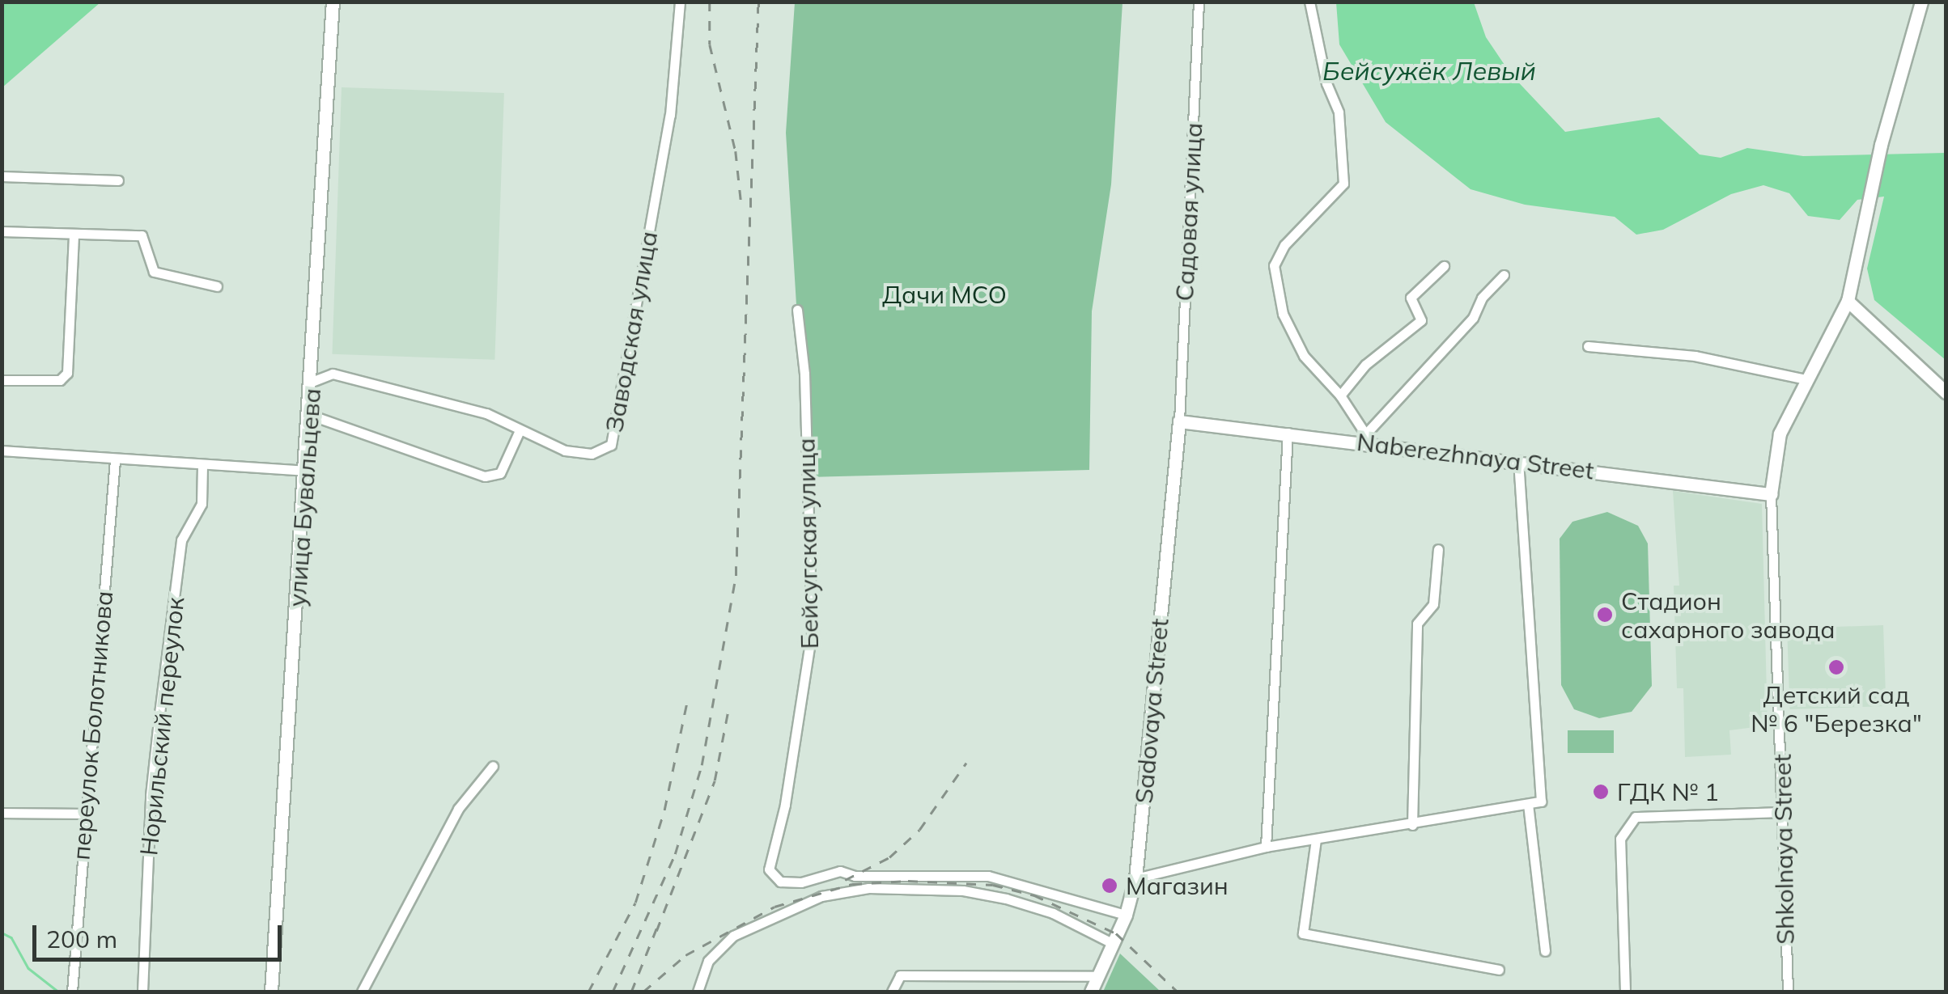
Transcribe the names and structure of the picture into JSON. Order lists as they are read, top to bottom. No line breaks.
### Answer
{"streets":{"street":["Садовая улица","Заводская улица","Naberezhnaya Street","улица Бувальцева","Бейсугская улица","Sadovaya Street","переулок Болотникова","Норильский переулок","Shkolnaya Street"]},"crossings":[["Садовая улица","Naberezhnaya Street"],["Садовая улица","Sadovaya Street"],["Заводская улица","улица Бувальцева"],["Naberezhnaya Street","Sadovaya Street"],["Naberezhnaya Street","Shkolnaya Street"],["Бейсугская улица","Sadovaya Street"]],"water":["Бейсужёк Левый"],"parks":["Дачи МСО"],"places":["Стадион сахарного завода","Детский сад № 6 \"Березка\"","ГДК № 1","Магазин"],"scale_bar":"200 m"}
